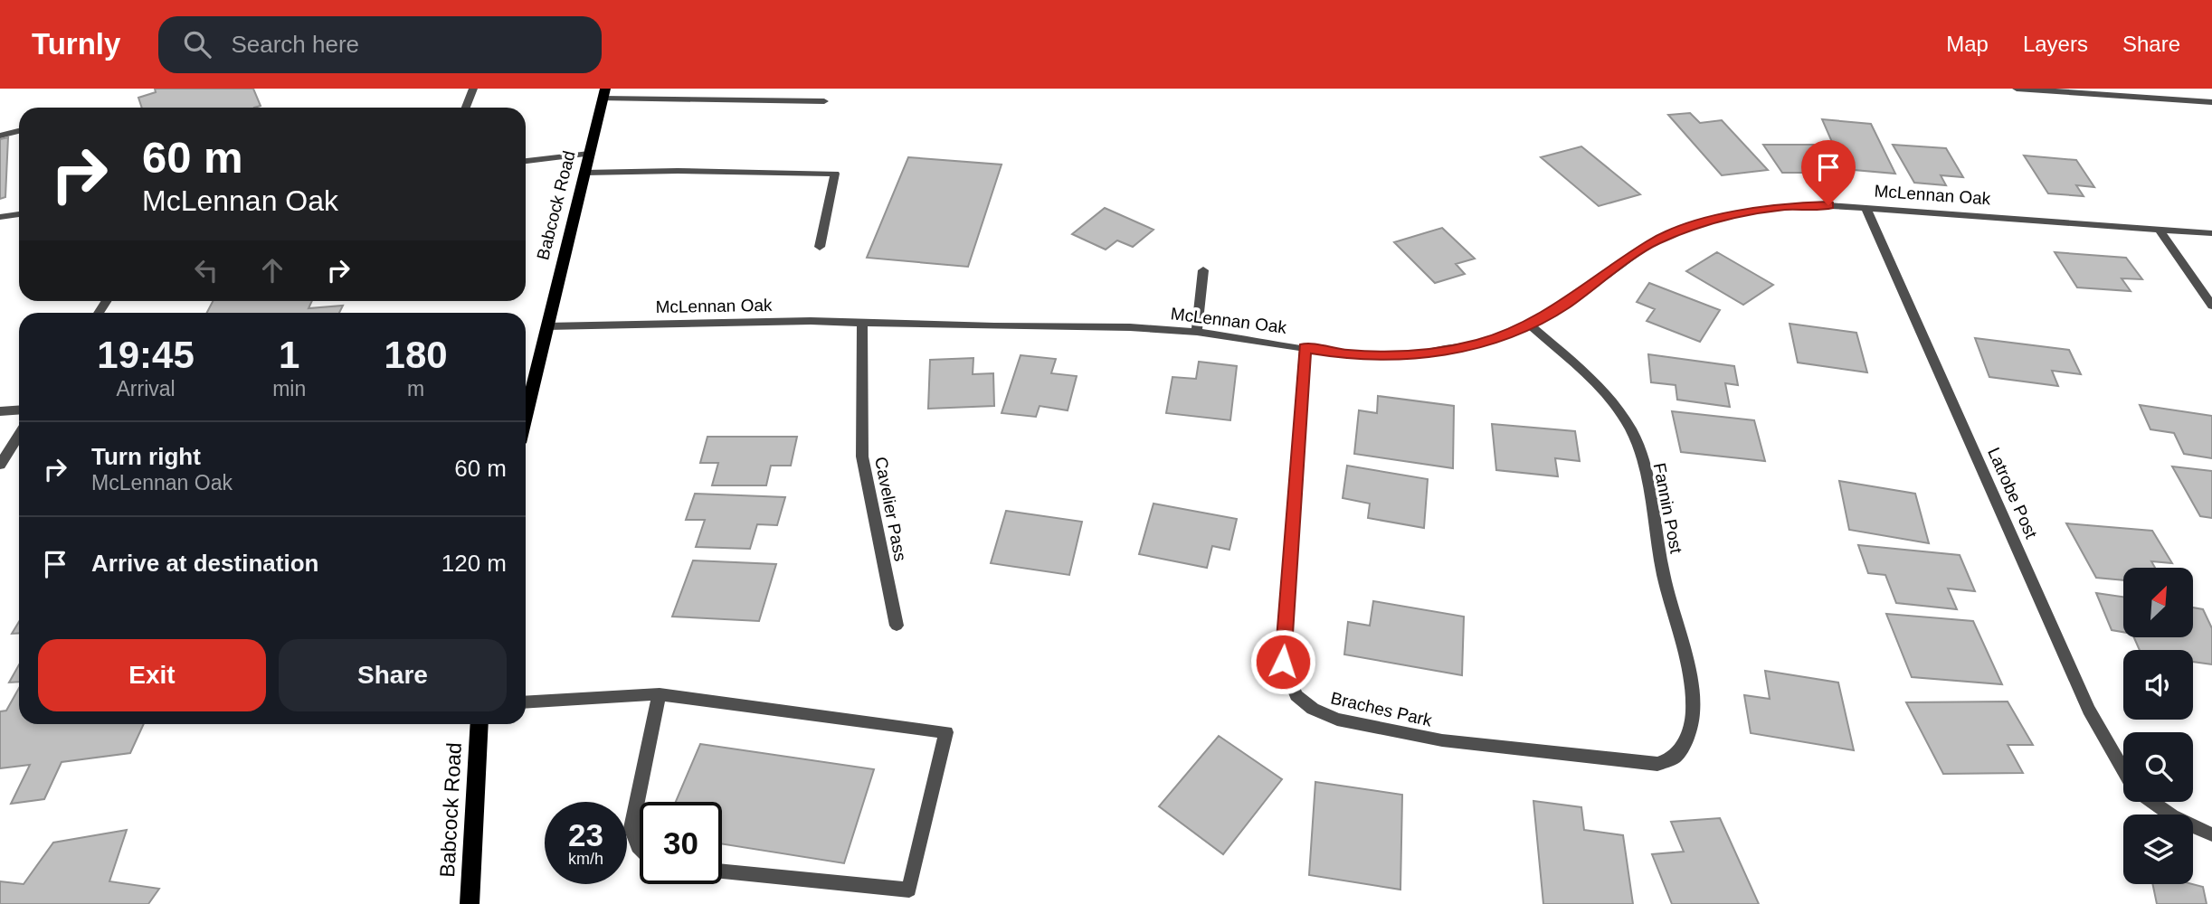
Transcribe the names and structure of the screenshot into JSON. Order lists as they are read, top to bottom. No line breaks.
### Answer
{"streets":{"main road":["Babcock Road"],"street":["McLennan Oak","Latrobe Post","Fannin Post","Cavelier Pass","Braches Park"]},"crossings":[["McLennan Oak","Babcock Road"],["McLennan Oak","Latrobe Post"],["McLennan Oak","Fannin Post"],["McLennan Oak","Cavelier Pass"],["McLennan Oak","Braches Park"],["Fannin Post","Braches Park"]],"north":"top right","page":{"header":"Turnly","search":"Search here","nav":["Map","Layers","Share"],"turn":["60 m","McLennan Oak"],"eta":["19:45","Arrival","1","min","180","m"],"list":[{"name":"Turn right","note":"McLennan Oak","value":"60 m"},{"name":"Arrive at destination","value":"120 m"}],"buttons":["Exit","Share"],"speed":"23 km/h","limit":"30"}}
